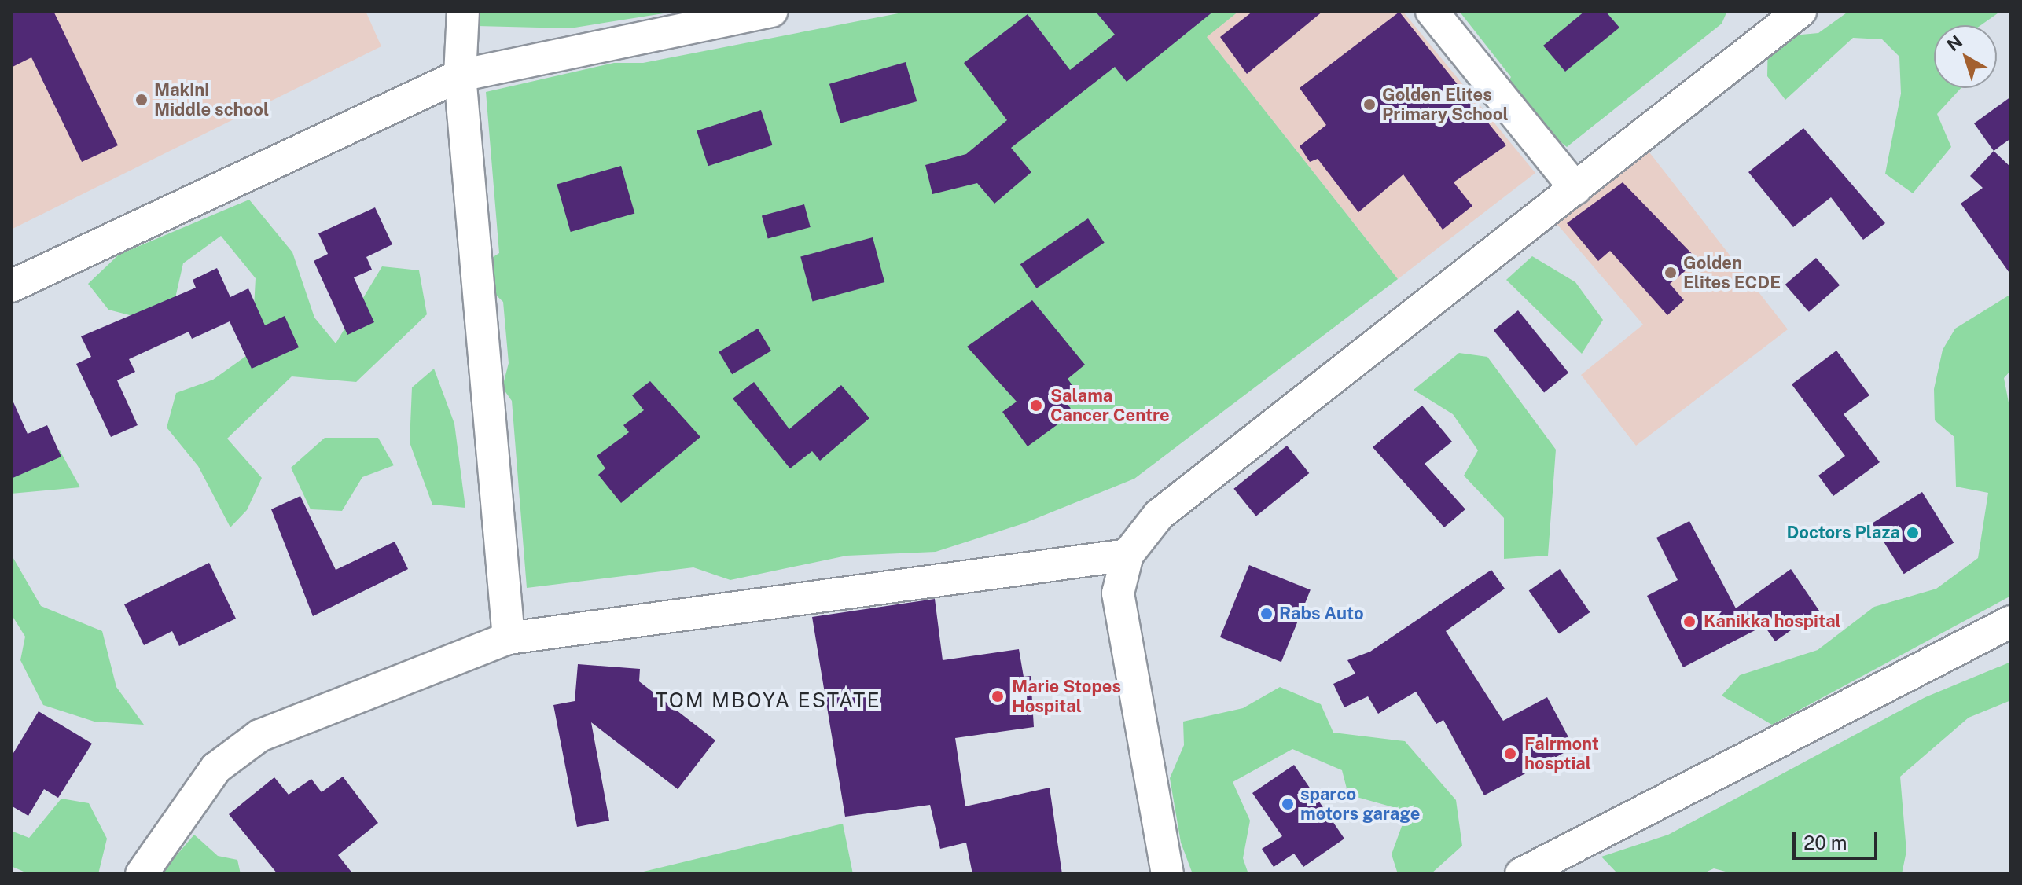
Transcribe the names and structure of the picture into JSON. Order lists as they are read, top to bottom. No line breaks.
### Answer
{"districts":["TOM MBOYA ESTATE"],"places":["Makini Middle school","Golden Elites Primary School","Golden Elites ECDE","Salama Cancer Centre","Doctors Plaza","Rabs Auto","Kanikka hospital","Marie Stopes Hospital","Fairmont hosptial","sparco motors garage"],"scale_bar":"20 m","north":"top left"}
